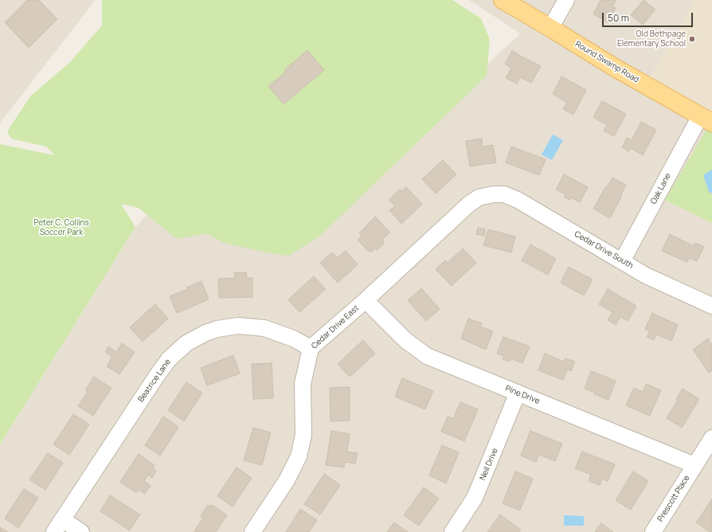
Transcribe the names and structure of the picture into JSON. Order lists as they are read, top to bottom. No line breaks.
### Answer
{"streets":{"main road":["Round Swamp Road"],"street":["Oak Lane","Cedar Drive South","Cedar Drive East","Beatrice Lane","Pine Drive","Neil Drive","Prescott Place"]},"crossings":[["Round Swamp Road","Oak Lane"],["Oak Lane","Cedar Drive South"],["Cedar Drive South","Cedar Drive East"],["Cedar Drive East","Beatrice Lane"],["Cedar Drive East","Pine Drive"],["Pine Drive","Neil Drive"],["Pine Drive","Prescott Place"]],"parks":["Peter C. Collins Soccer Park"],"places":["Old Bethpage Elementary School"],"scale_bar":"50 m"}
